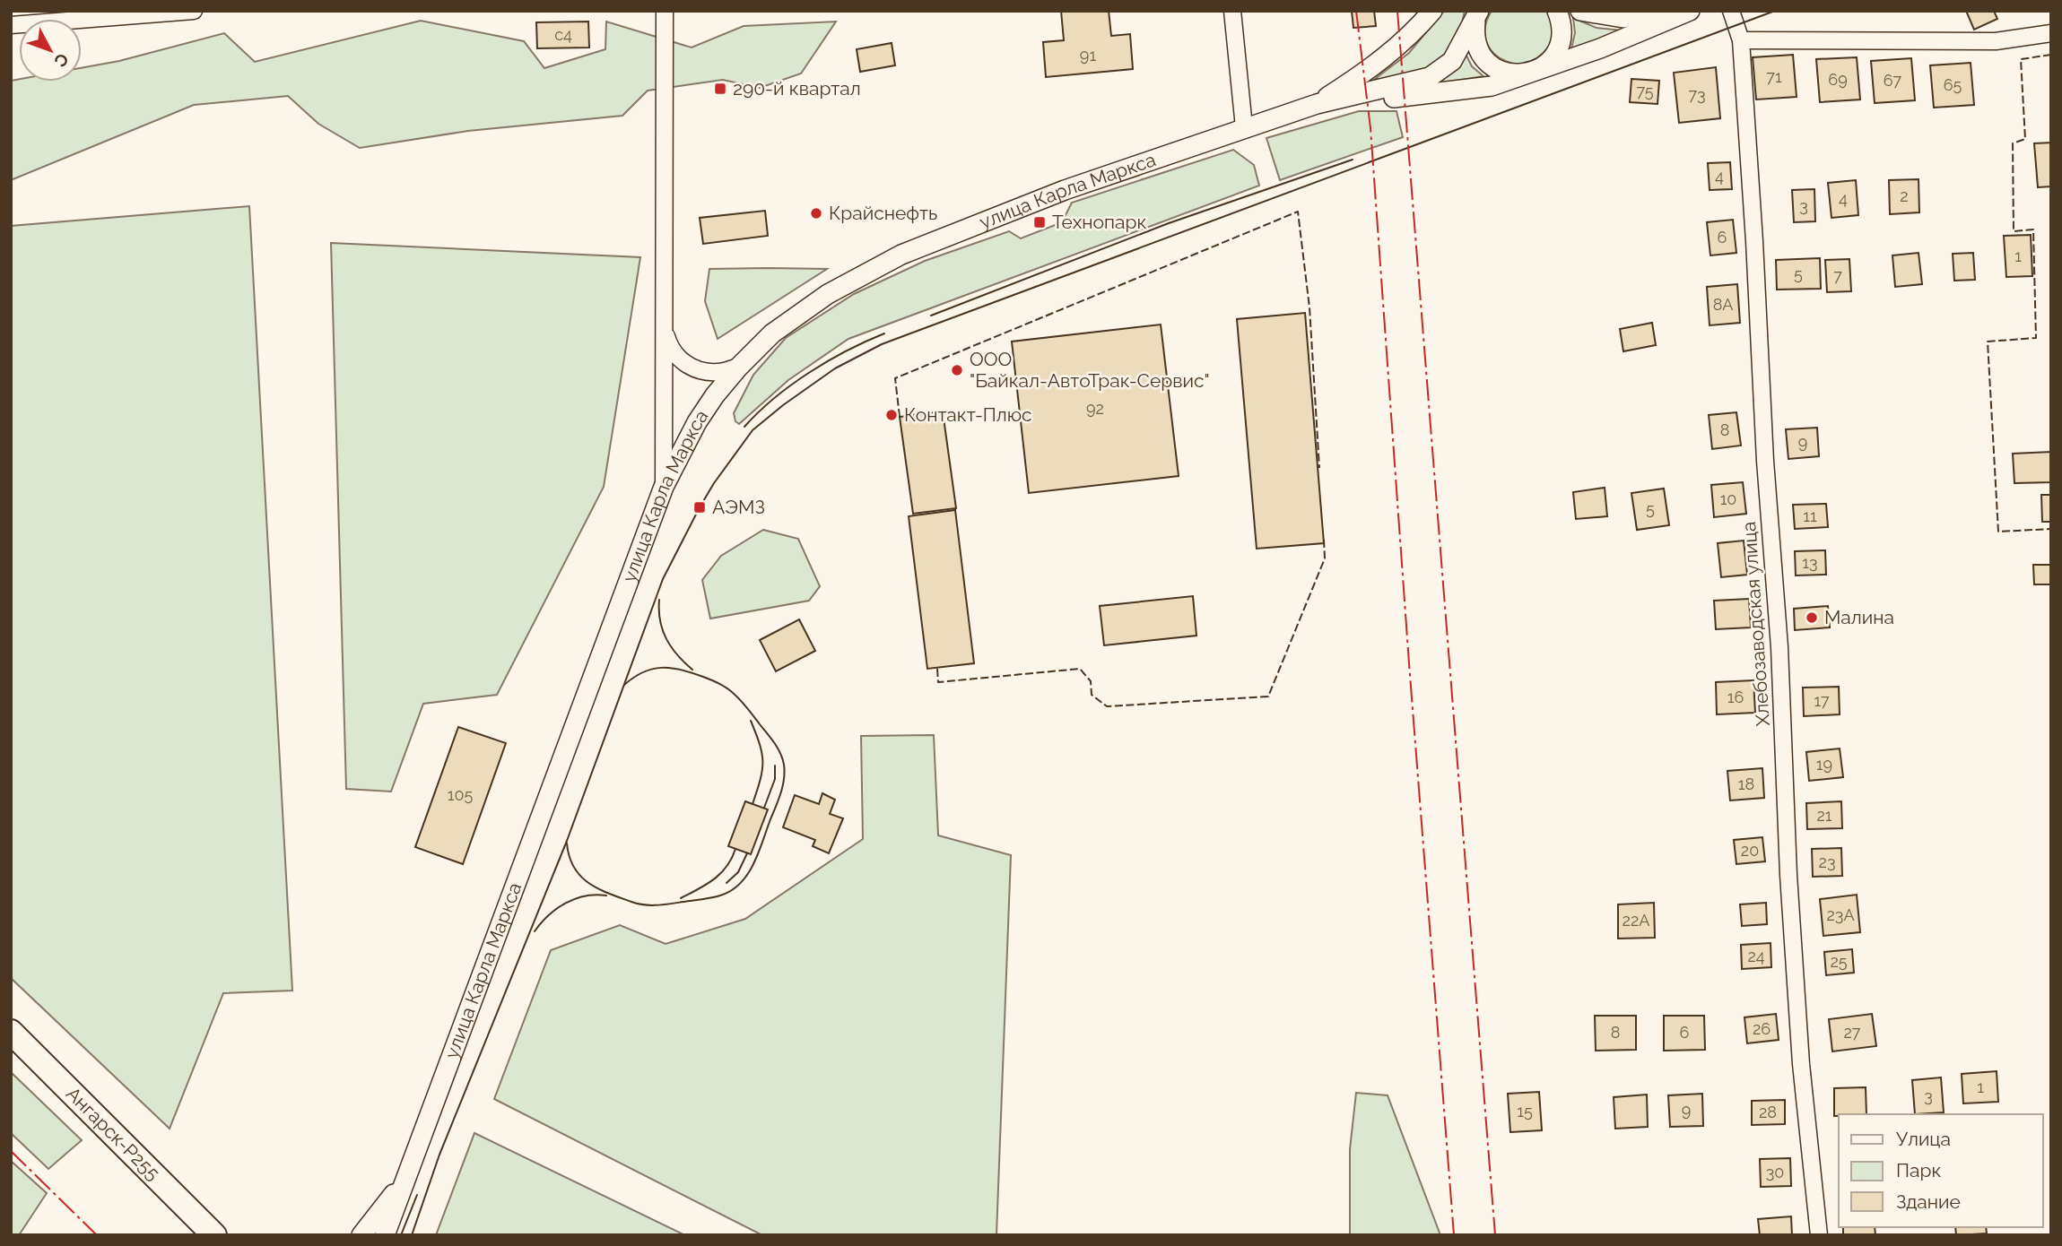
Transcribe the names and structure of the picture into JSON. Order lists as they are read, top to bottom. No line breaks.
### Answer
{"streets":{"main road":["Ангарск-Р255"],"street":["улица Карла Маркса","Хлебозаводская улица"]},"places":{"transit":["290-й квартал","Технопарк","АЭМЗ"],"other":["Крайснефть","ООО \"Байкал-АвтоТрак-Сервис\"","Контакт-Плюс","Малина"]},"house_numbers":["с4","91","71","69","67","65","75","73","4","2","4","3","6","1","5","7","8А","92","8","9","10","5","11","13","16","17","19","18","105","21","20","23","23А","22А","24","25","26","8","6","27","1","3","9","15","28","30"],"legend":["Улица","Парк","Здание"],"north":"bottom right"}
